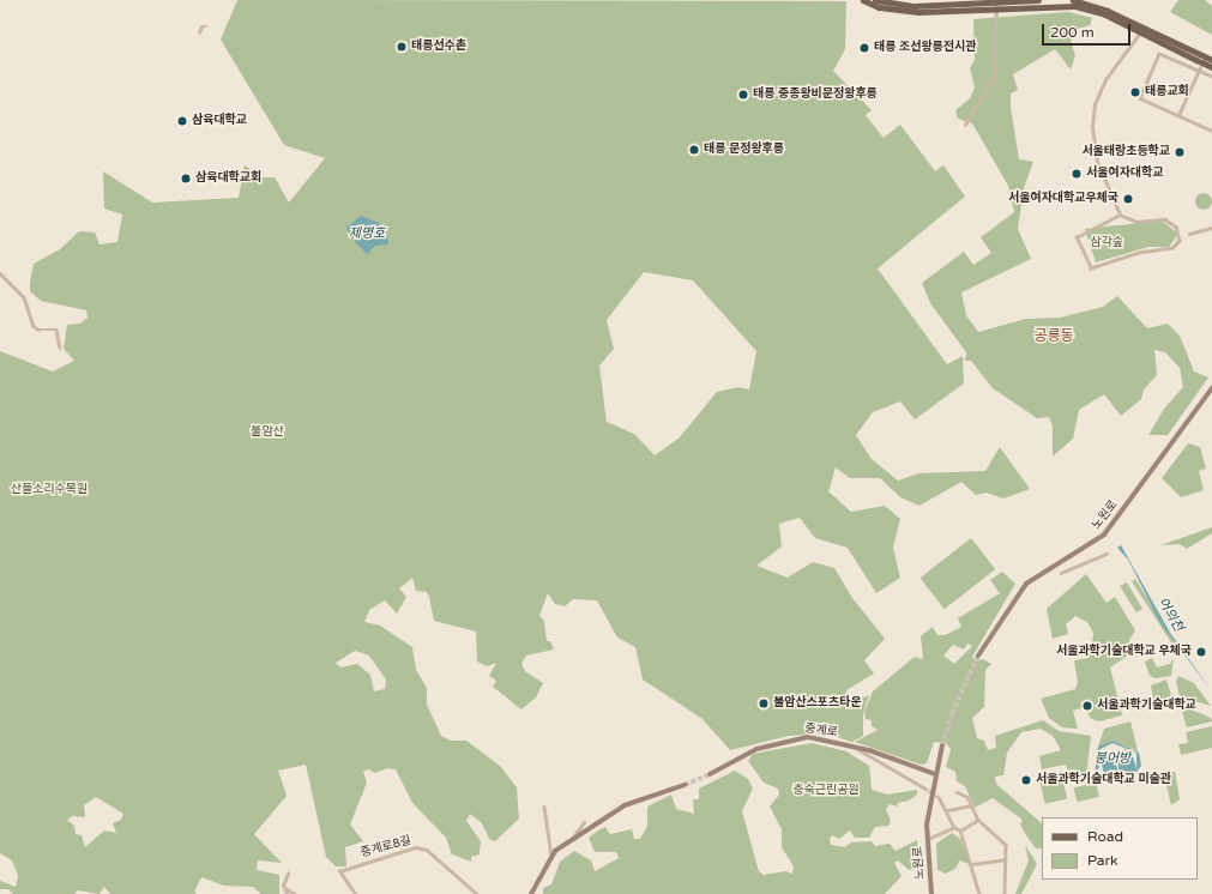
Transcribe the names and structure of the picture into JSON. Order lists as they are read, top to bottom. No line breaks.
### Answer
{"streets":{"main road":["노원로","중계로"],"street":["중계로8길"]},"crossings":[["노원로","중계로"]],"districts":["공릉동"],"water":["제명호","어의천","붕어방"],"parks":["삼각숲","불암산","산들소리수목원","충숙근린공원"],"places":["태릉선수촌","태릉 조선왕릉전시관","태릉교회","태릉 중종왕비문정왕후릉","삼육대학교","태릉 문정왕후릉","서울태랑초등학교","서울여자대학교","삼육대학교회","서울여자대학교우체국","서울과학기술대학교 우체국","불암산스포츠타운","서울과학기술대학교","서울과학기술대학교 미술관"],"legend":["Road","Park"],"scale_bar":"200 m"}
